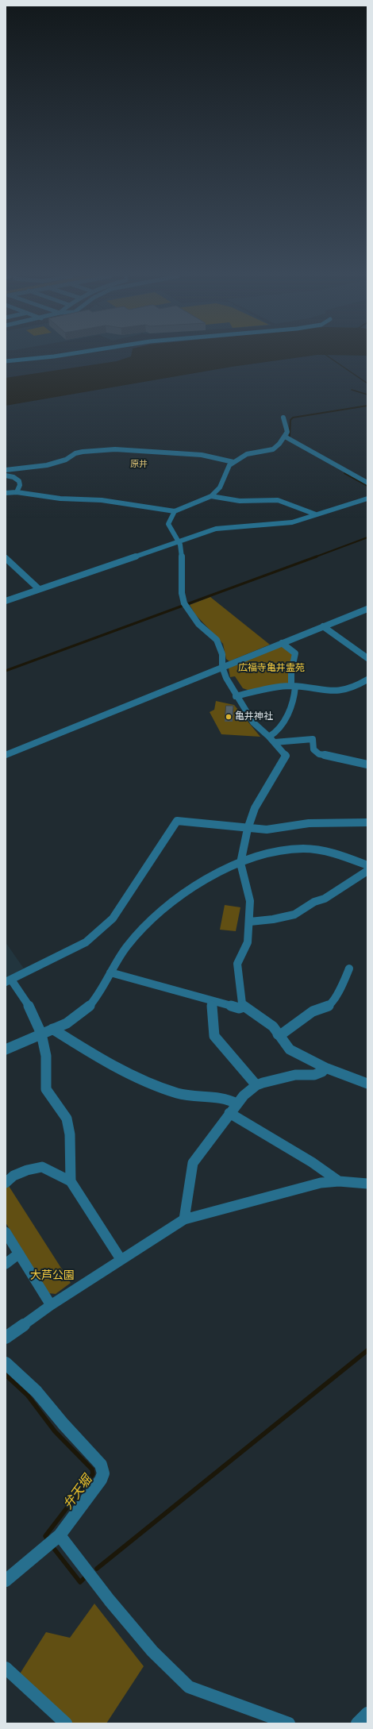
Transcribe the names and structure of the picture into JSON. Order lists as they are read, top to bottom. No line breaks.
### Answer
{"districts":["原井"],"water":["弁天堀"],"parks":["広福寺亀井霊苑","大芦公園"],"places":["亀井神社"]}
